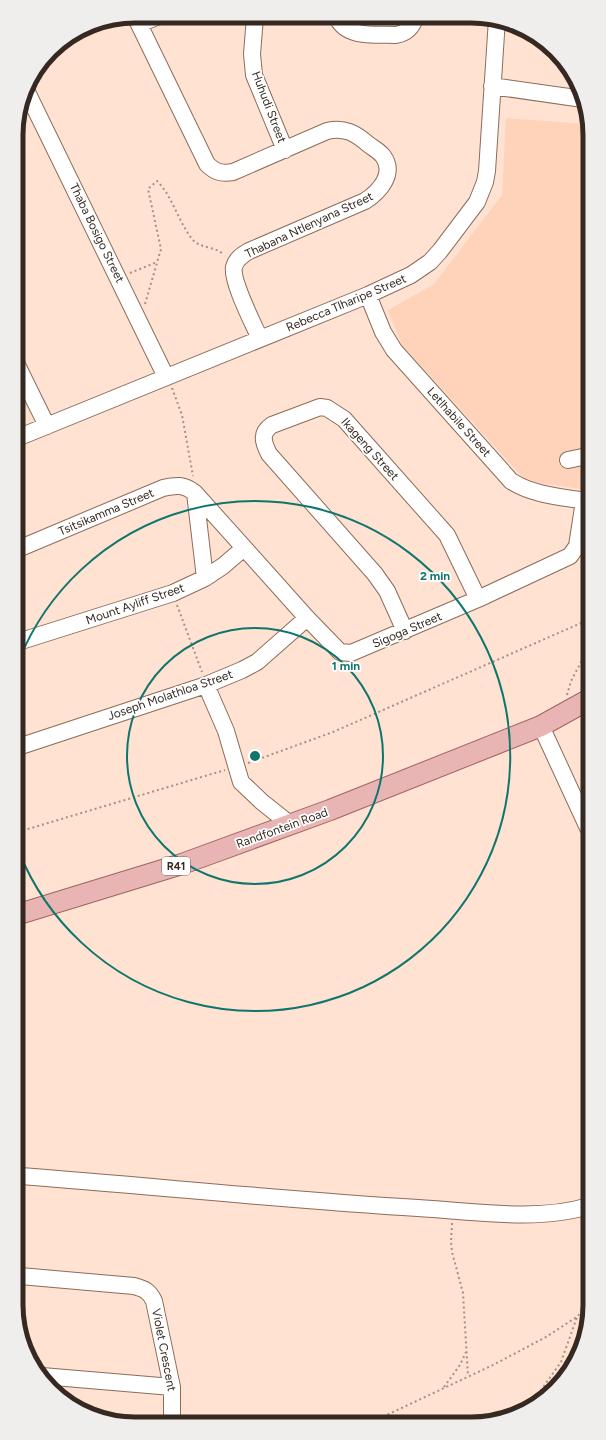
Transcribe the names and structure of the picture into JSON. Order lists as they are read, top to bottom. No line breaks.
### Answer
{"streets":{"main road":["Randfontein Road","R41"],"street":["Huhudi Street","Thabana Ntlenyana Street","Thaba Bosigo Street","Rebecca Tlharipe Street","Letlhabile Street","Ikageng Street","Tsitsikamma Street","Mount Ayliff Street","Sigoga Street","Joseph Molathloa Street","Violet Crescent"]},"crossings":[["Huhudi Street","Thabana Ntlenyana Street"],["Thabana Ntlenyana Street","Rebecca Tlharipe Street"],["Thaba Bosigo Street","Rebecca Tlharipe Street"],["Rebecca Tlharipe Street","Letlhabile Street"],["Ikageng Street","Sigoga Street"],["Tsitsikamma Street","Sigoga Street"],["Mount Ayliff Street","Sigoga Street"],["Sigoga Street","Joseph Molathloa Street"]],"rings":["2 min","1 min"]}
